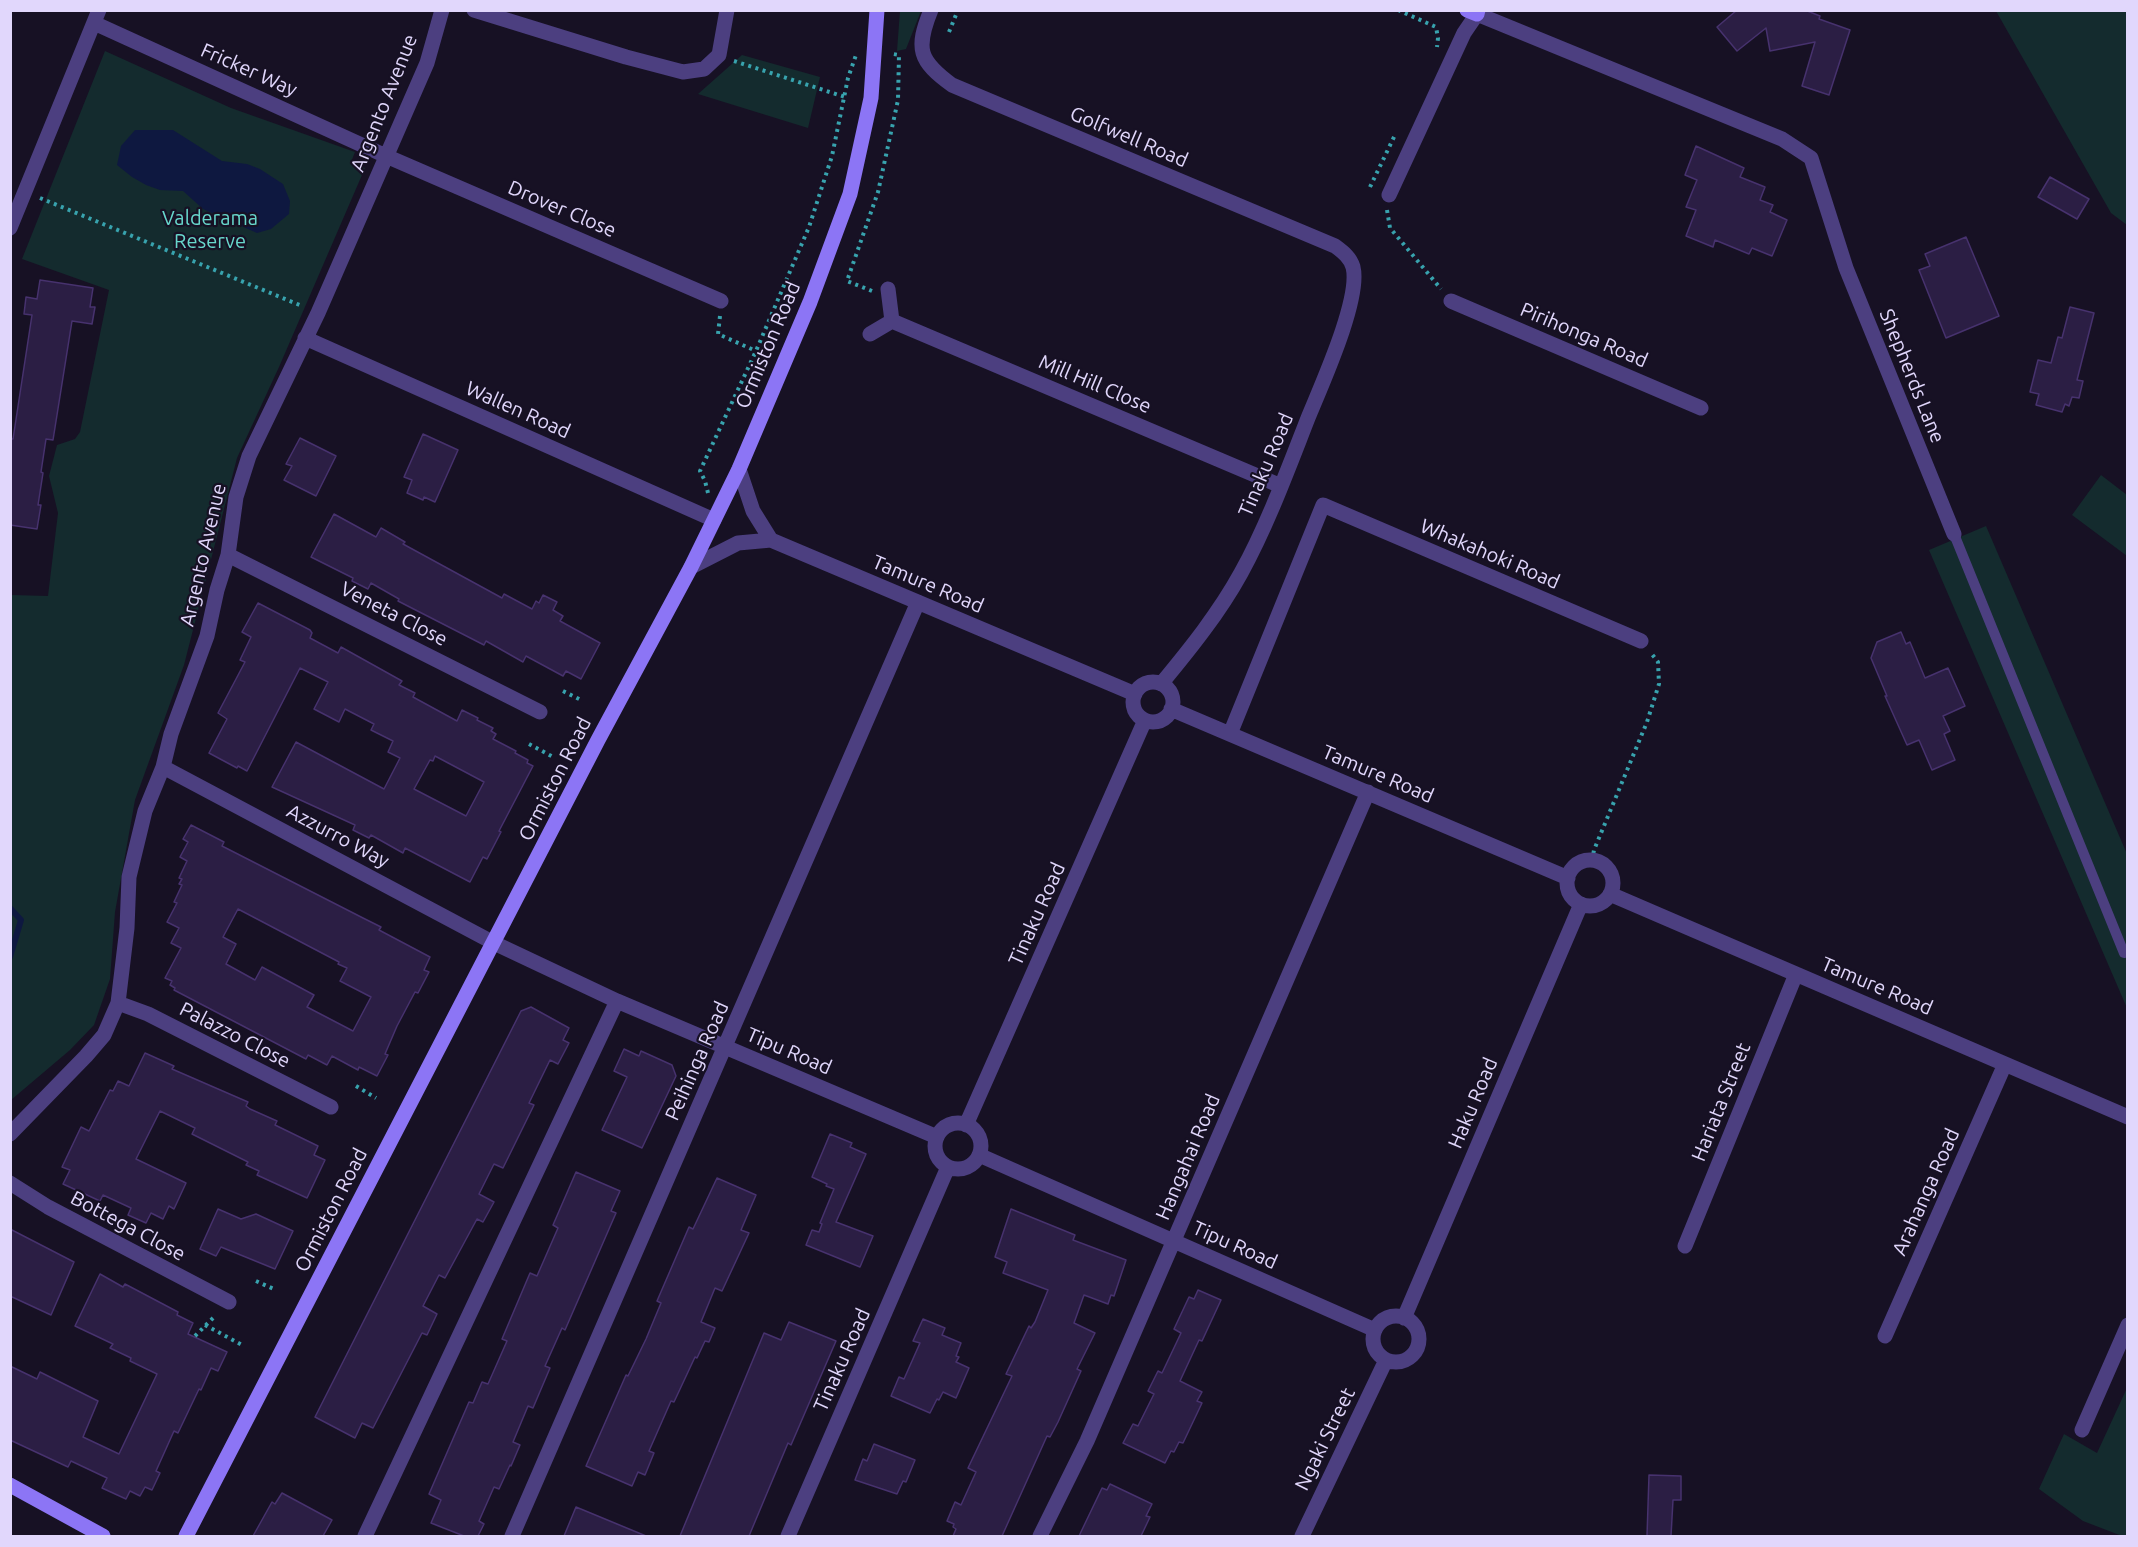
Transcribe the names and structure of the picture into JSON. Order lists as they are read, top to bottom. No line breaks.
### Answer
{"streets":{"main road":["Ormiston Road"],"street":["Fricker Way","Argento Avenue","Golfwell Road","Drover Close","Pirihonga Road","Shepherds Lane","Mill Hill Close","Wallen Road","Tinaku Road","Whakahoki Road","Tamure Road","Veneta Close","Azzurro Way","Palazzo Close","Tipu Road","Peihinga Road","Hariata Street","Haku Road","Hangahai Road","Arahanga Road","Bottega Close","Ngaki Street"]},"crossings":[["Fricker Way","Argento Avenue"],["Fricker Way","Drover Close"],["Argento Avenue","Drover Close"],["Argento Avenue","Wallen Road"],["Argento Avenue","Veneta Close"],["Argento Avenue","Azzurro Way"],["Argento Avenue","Palazzo Close"],["Golfwell Road","Tinaku Road"],["Ormiston Road","Wallen Road"],["Ormiston Road","Tamure Road"],["Ormiston Road","Azzurro Way"],["Ormiston Road","Tipu Road"],["Mill Hill Close","Tinaku Road"],["Tinaku Road","Tamure Road"],["Tinaku Road","Tipu Road"],["Whakahoki Road","Tamure Road"],["Tamure Road","Peihinga Road"],["Tamure Road","Hariata Street"],["Tamure Road","Haku Road"],["Tamure Road","Hangahai Road"],["Tamure Road","Arahanga Road"],["Azzurro Way","Tipu Road"],["Tipu Road","Peihinga Road"],["Tipu Road","Haku Road"],["Tipu Road","Hangahai Road"],["Tipu Road","Ngaki Street"],["Haku Road","Ngaki Street"]],"parks":["Valderama Reserve"]}
